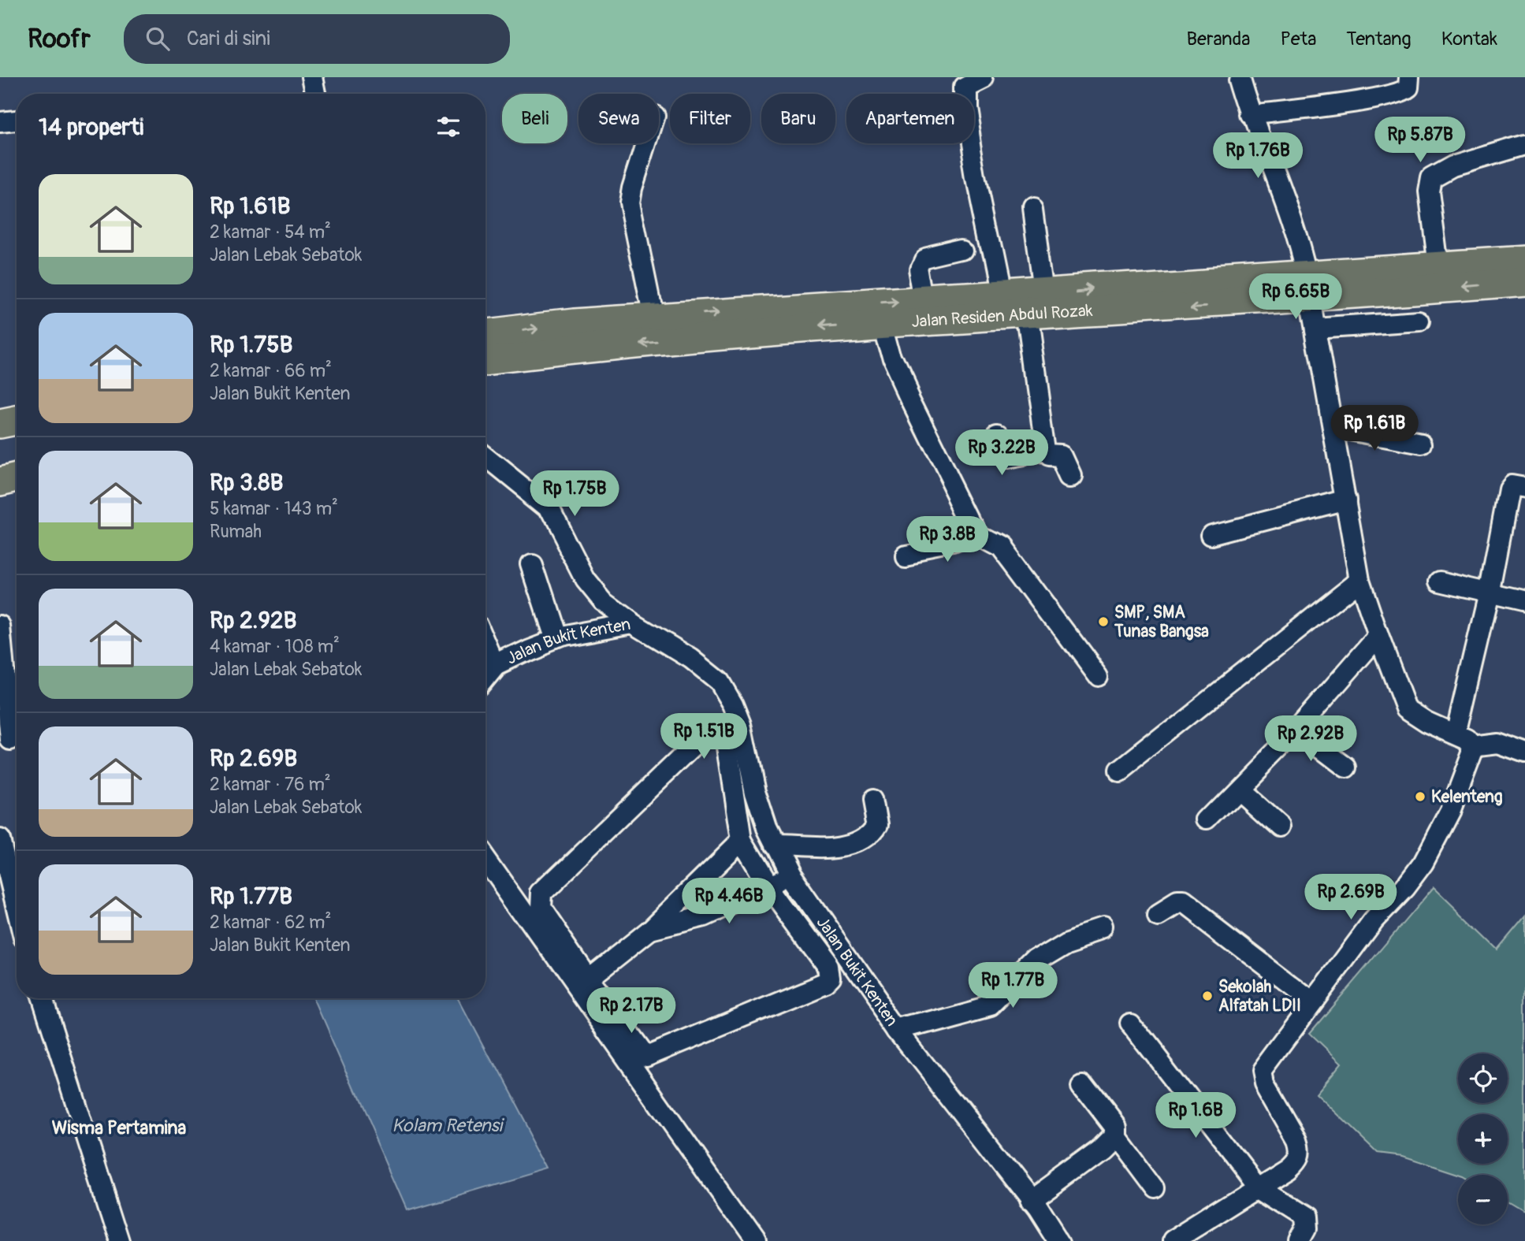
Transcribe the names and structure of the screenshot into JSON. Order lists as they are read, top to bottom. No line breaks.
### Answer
{"streets":{"highway":["Jalan Residen Abdul Rozak"],"street":["Jalan Bukit Kenten"]},"districts":["Wisma Pertamina"],"water":["Kolam Retensi"],"places":["SMP, SMA Tunas Bangsa","Kelenteng","Sekolah Alfatah LDII"],"page":{"header":"Roofr","search":"Cari di sini","nav":["Beranda","Peta","Tentang","Kontak"],"chip":["Beli","Sewa","Filter","Baru","Apartemen"],"heading":"14 properti","price":["Rp 5.87B","Rp 1.76B","Rp 6.65B","Rp 1.61B","Rp 3.22B","Rp 1.75B","Rp 3.8B","Rp 1.51B","Rp 2.92B","Rp 2.69B","Rp 4.46B","Rp 1.77B","Rp 2.17B","Rp 1.6B"],"list":[{"name":"Rp 1.61B","note":"2 kamar · 54 m² · Jalan Lebak Sebatok"},{"name":"Rp 1.75B","note":"2 kamar · 66 m² · Jalan Bukit Kenten"},{"name":"Rp 3.8B","note":"5 kamar · 143 m² · Rumah"},{"name":"Rp 2.92B","note":"4 kamar · 108 m² · Jalan Lebak Sebatok"},{"name":"Rp 2.69B","note":"2 kamar · 76 m² · Jalan Lebak Sebatok"},{"name":"Rp 1.77B","note":"2 kamar · 62 m² · Jalan Bukit Kenten"}],"map_buttons":["+","−"]}}
